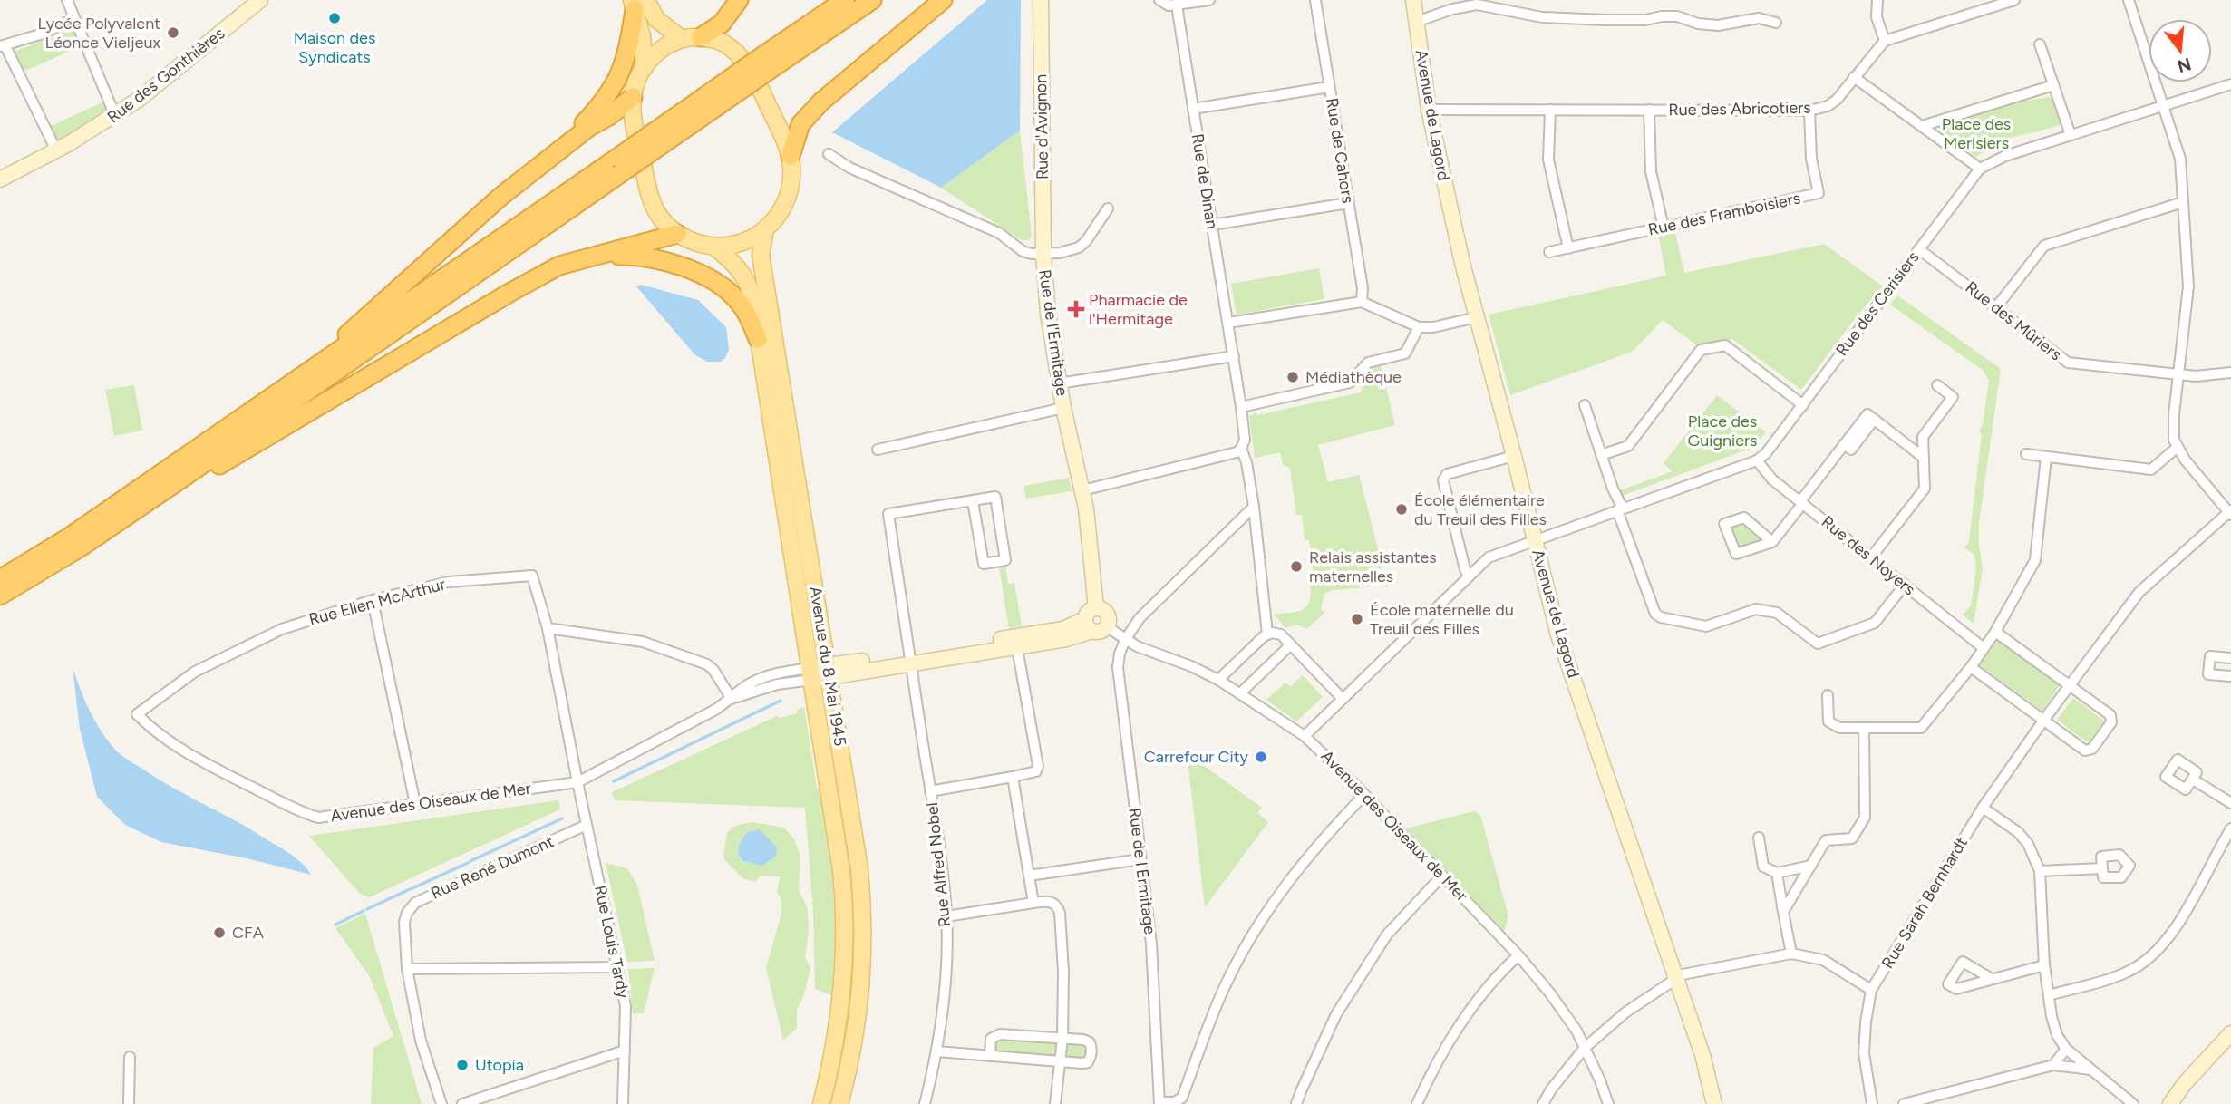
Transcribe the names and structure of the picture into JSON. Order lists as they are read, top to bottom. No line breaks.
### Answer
{"streets":{"main road":["Avenue du 8 Mai 1945"],"street":["Rue des Gonthières","Rue des Abricotiers","Avenue de Lagord","Rue d'Avignon","Rue de Cahors","Rue de Dinan","Rue des Framboisiers","Rue des Cerisiers","Rue des Mûriers","Rue de l'Ermitage","Rue des Noyers","Rue Ellen McArthur","Avenue des Oiseaux de Mer","Rue Alfred Nobel","Rue René Dumont","Rue Sarah Bernhardt","Rue Louis Tardy"]},"crossings":[["Rue des Abricotiers","Avenue de Lagord"],["Rue des Abricotiers","Rue des Framboisiers"],["Avenue de Lagord","Rue des Cerisiers"],["Rue d'Avignon","Rue de l'Ermitage"],["Rue des Cerisiers","Rue des Mûriers"],["Rue des Cerisiers","Rue des Noyers"],["Rue des Cerisiers","Avenue des Oiseaux de Mer"],["Rue de l'Ermitage","Avenue des Oiseaux de Mer"],["Rue Ellen McArthur","Avenue des Oiseaux de Mer"],["Rue Ellen McArthur","Rue Louis Tardy"],["Avenue du 8 Mai 1945","Avenue des Oiseaux de Mer"],["Avenue des Oiseaux de Mer","Rue Alfred Nobel"],["Avenue des Oiseaux de Mer","Rue Louis Tardy"],["Rue René Dumont","Rue Louis Tardy"]],"parks":["Place des Merisiers","Place des Guigniers"],"places":{"other":["Maison des Syndicats","Lycée Polyvalent Léonce Vieljeux","Médiathèque","École élémentaire du Treuil des Filles","Relais assistantes maternelles","École maternelle du Treuil des Filles","Carrefour City","CFA","Utopia"],"health":["Pharmacie de l'Hermitage"]},"north":"bottom"}
